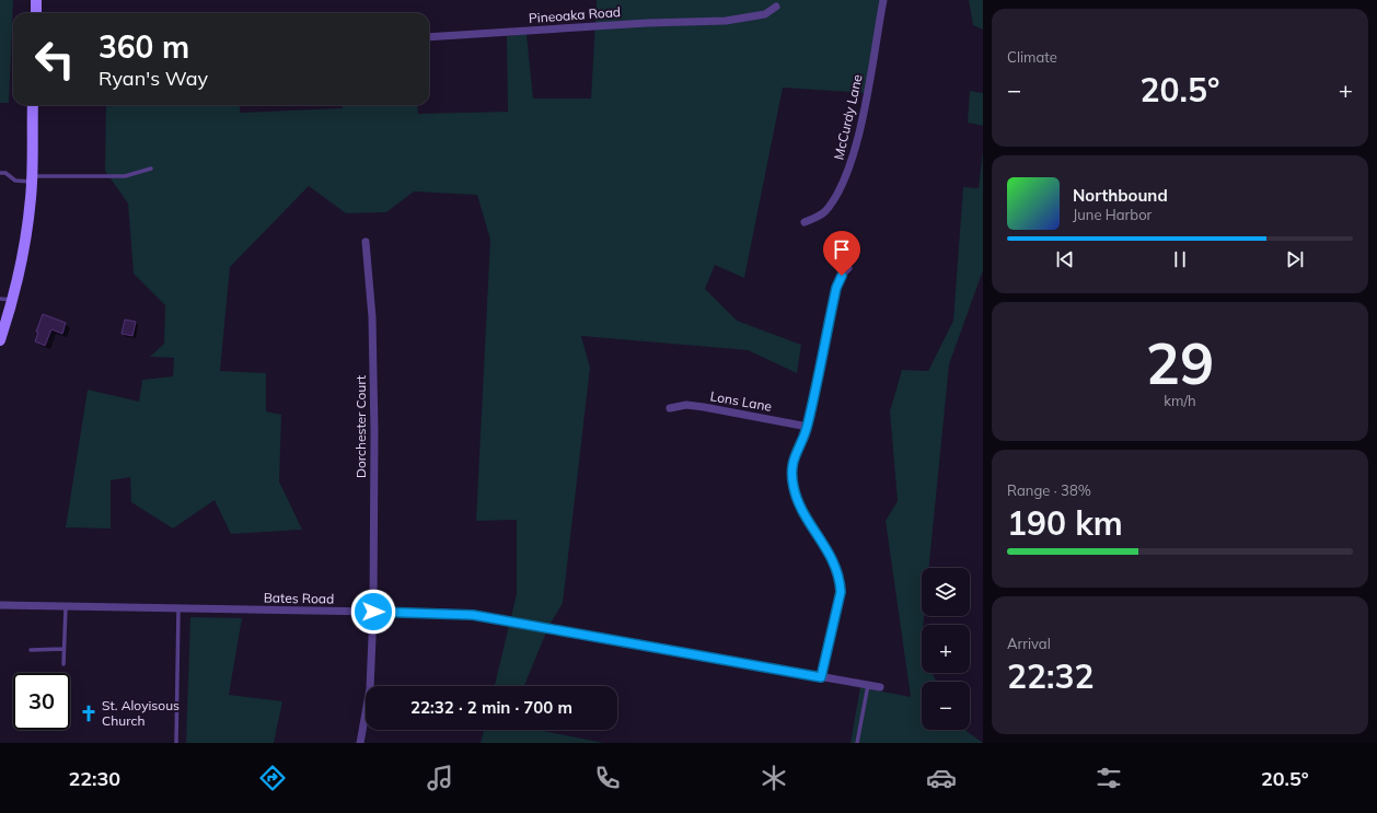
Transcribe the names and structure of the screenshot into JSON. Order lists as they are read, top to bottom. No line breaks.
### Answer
{"streets":{"street":["Pineoaka Road","McCurdy Lane","Lons Lane","Dorchester Court","Bates Road"]},"crossings":[["Dorchester Court","Bates Road"]],"places":{"church":["St. Aloyisous Church"]},"page":{"tile":["Climate",["29","km/h"],["Range · 38%","190 km"],["Arrival","22:32"]],"turn":["360 m","Ryan's Way"],"heat":["−","20.5°","+"],"song":["Northbound","June Harbor"],"map_buttons":["+","−"],"limit":"30","trip":"22:32 · 2 min · 700 m","tabs":["22:30","20.5°"]}}
